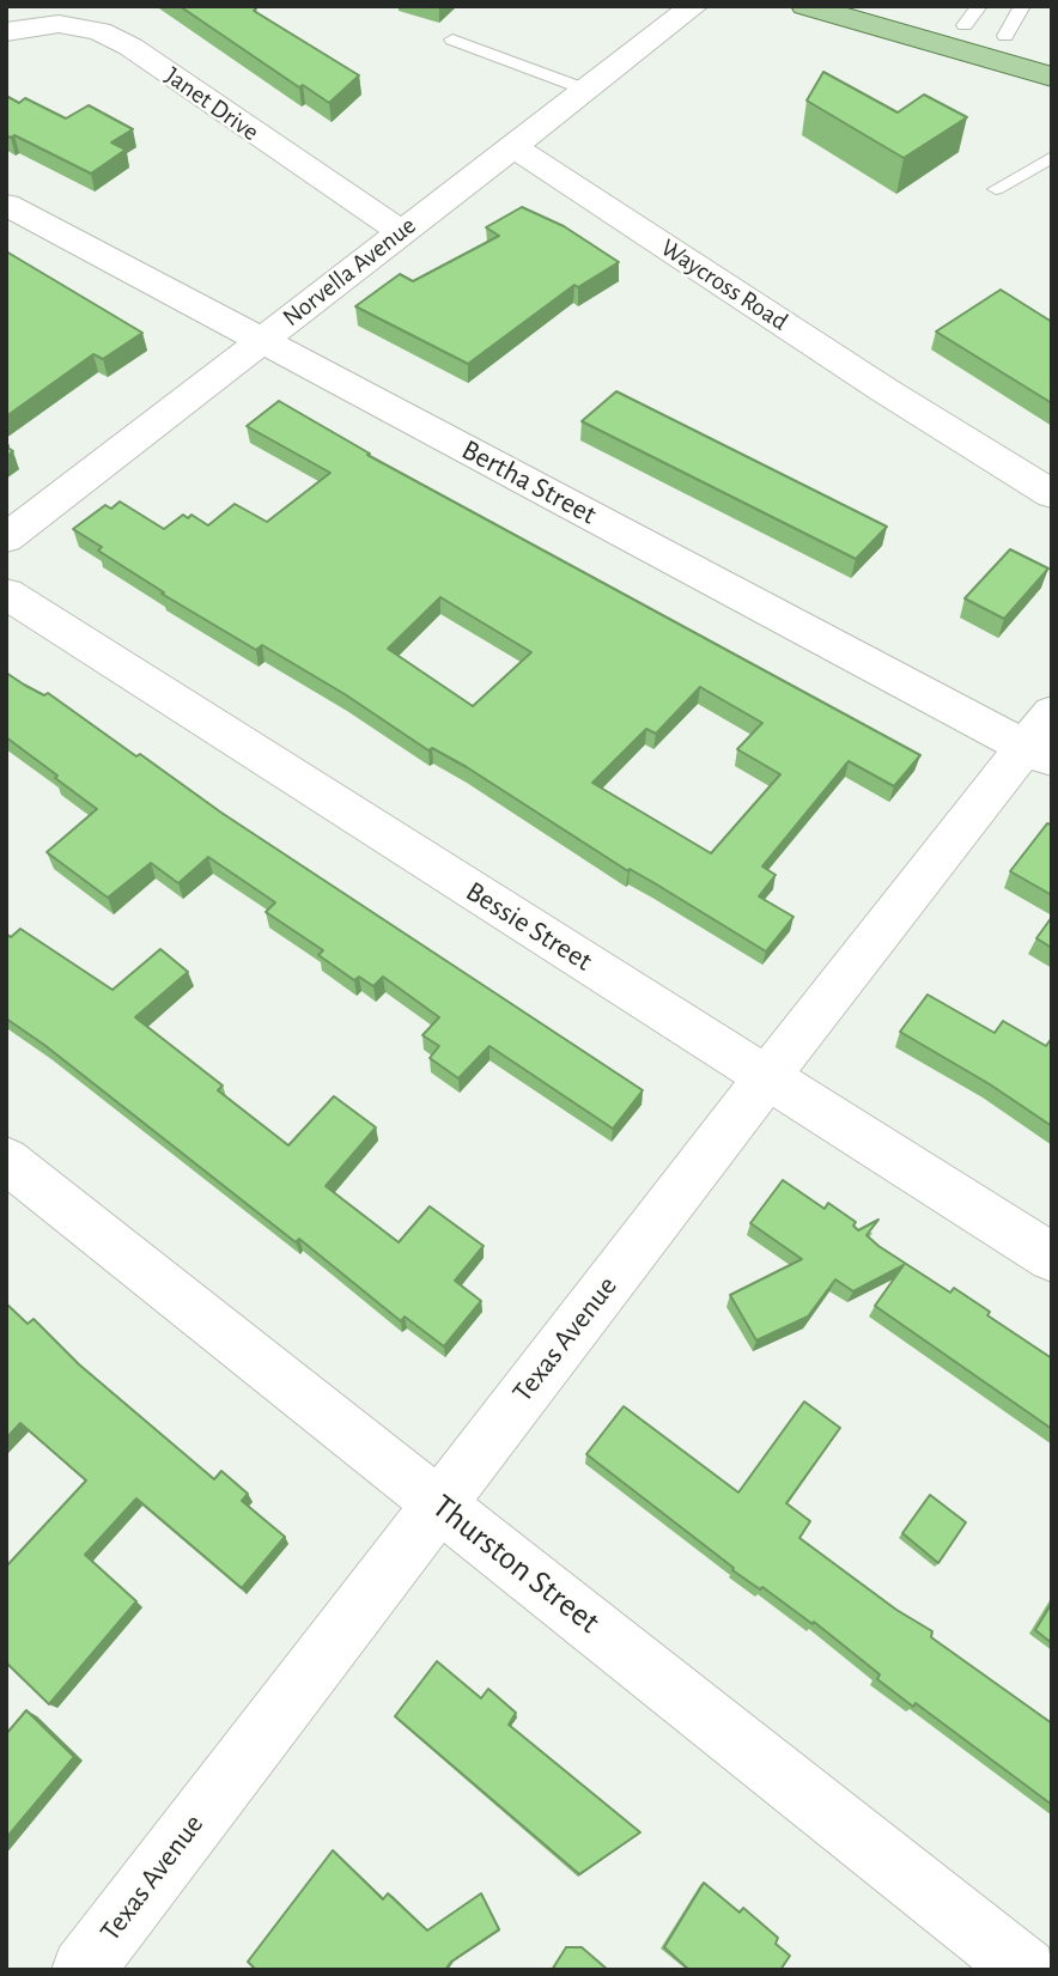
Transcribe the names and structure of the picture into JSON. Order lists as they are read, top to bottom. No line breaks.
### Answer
{"streets":{"street":["Janet Drive","Norvella Avenue","Waycross Road","Bertha Street","Bessie Street","Texas Avenue","Thurston Street"]},"crossings":[["Janet Drive","Norvella Avenue"],["Norvella Avenue","Waycross Road"],["Norvella Avenue","Bertha Street"],["Bertha Street","Texas Avenue"],["Bessie Street","Texas Avenue"],["Texas Avenue","Thurston Street"]]}
